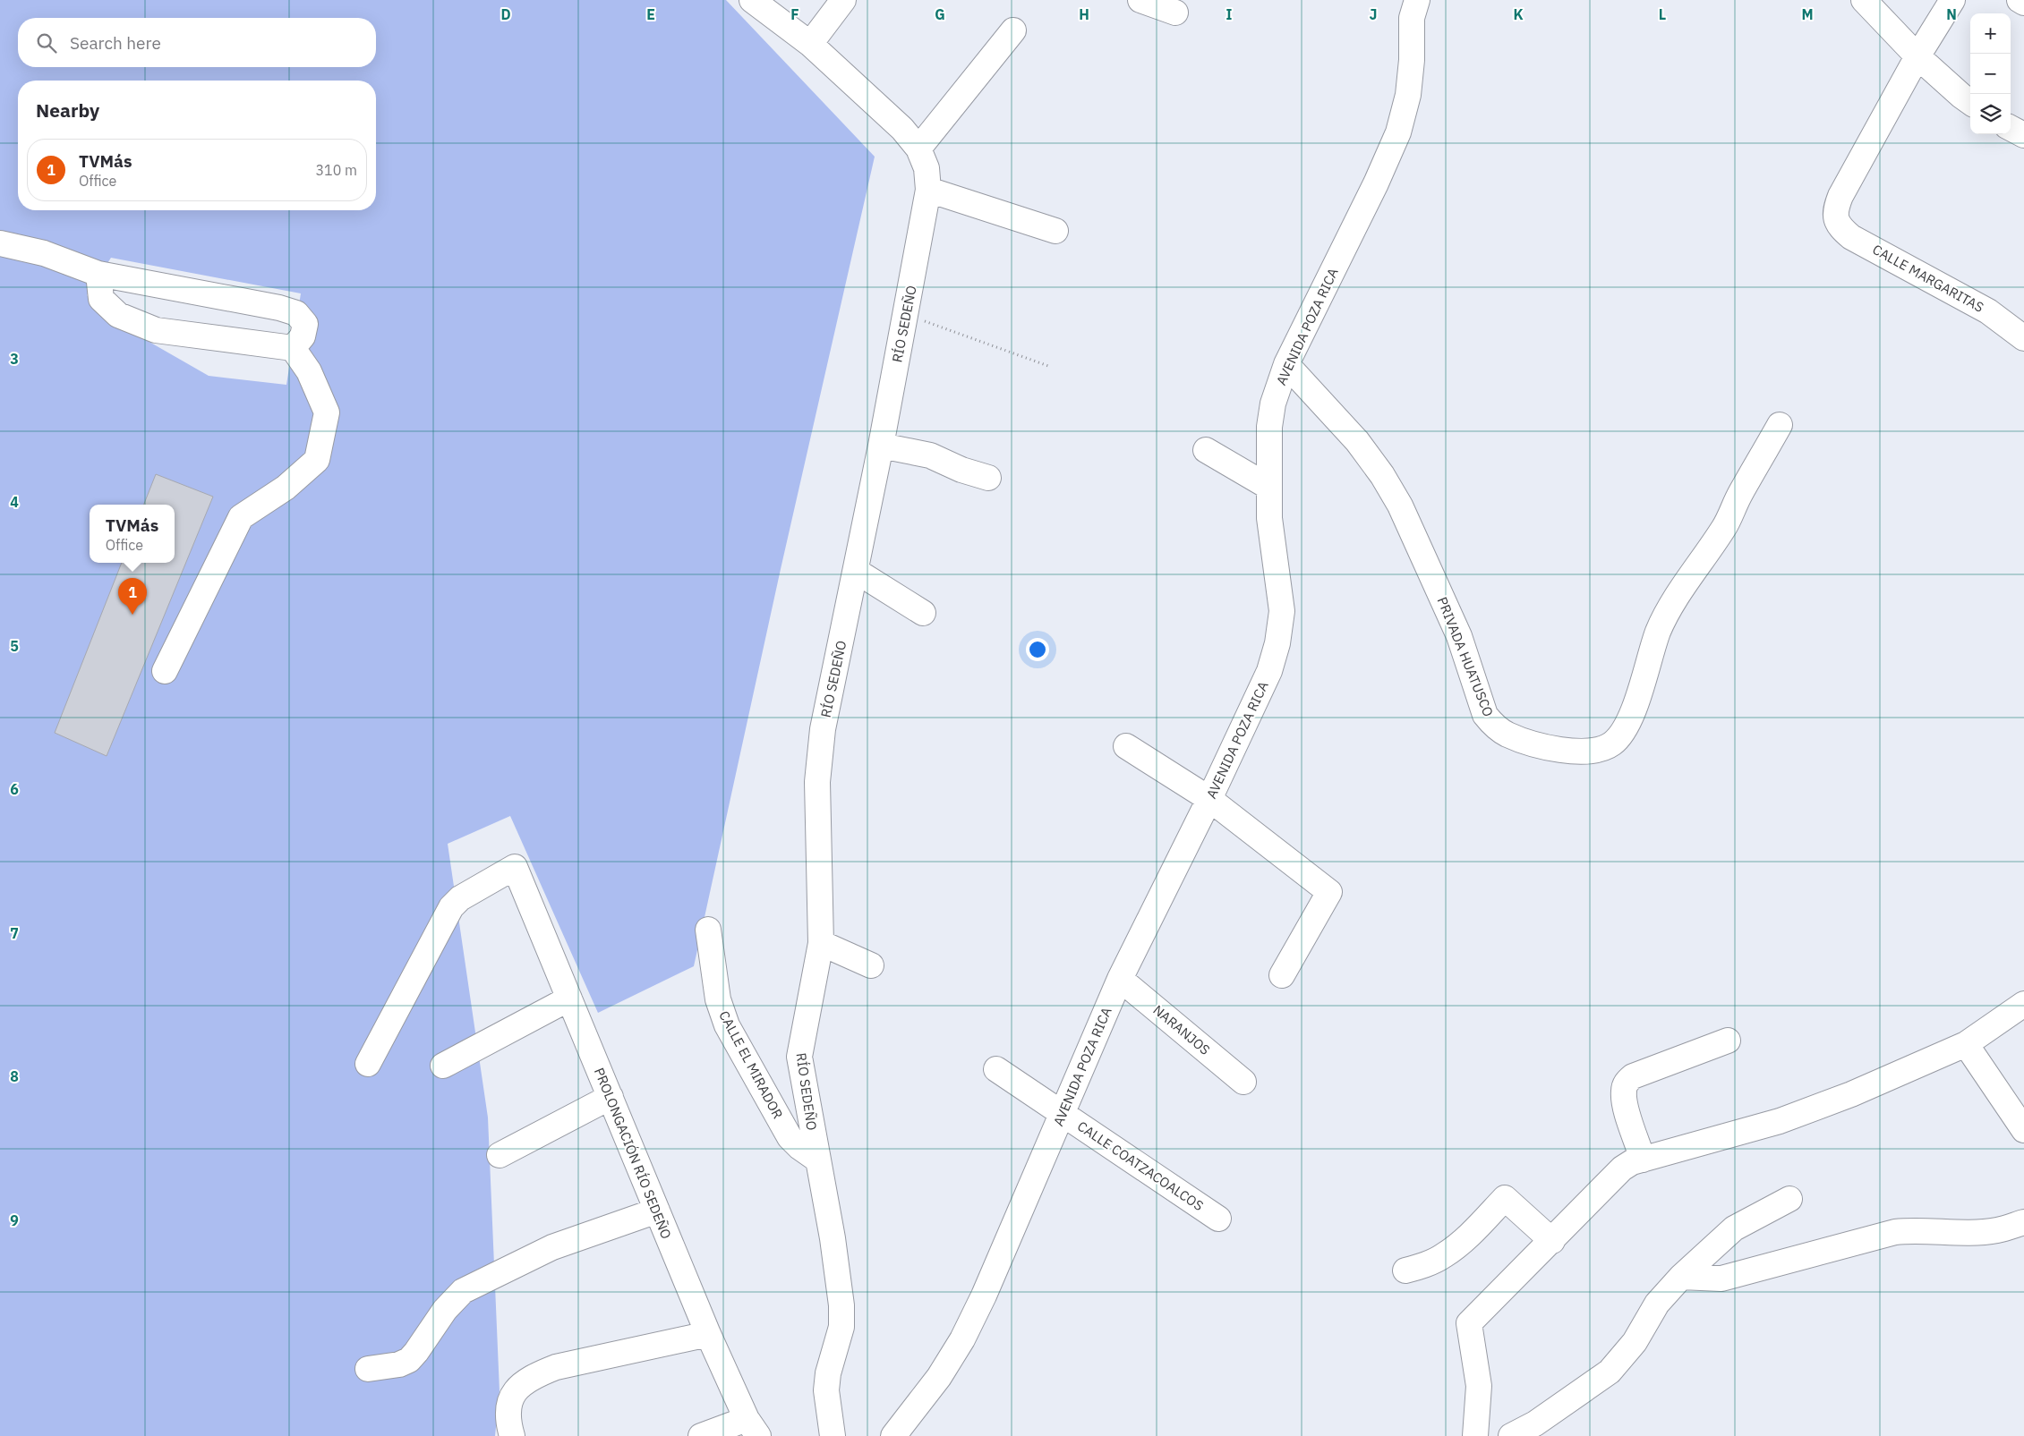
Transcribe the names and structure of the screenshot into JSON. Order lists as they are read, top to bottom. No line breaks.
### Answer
{"streets":{"street":["CALLE MARGARITAS","RÍO SEDEÑO","AVENIDA POZA RICA","PRIVADA HUATUSCO","NARANJOS","CALLE EL MIRADOR","PROLONGACIÓN RÍO SEDEÑO","CALLE COATZACOALCOS"]},"crossings":[["RÍO SEDEÑO","CALLE EL MIRADOR"],["AVENIDA POZA RICA","PRIVADA HUATUSCO"],["AVENIDA POZA RICA","NARANJOS"],["AVENIDA POZA RICA","CALLE COATZACOALCOS"]],"page":{"map_buttons":["+","−"],"search":"Search here","heading":"Nearby","list":[{"mark":"1","name":"TVMás","note":"Office","value":"310 m"}],"popup":["TVMás","Office"],"pins":"1"},"grid":{"columns":["D","E","F","G","H","I","J","K","L","M","N"],"rows":["3","4","5","6","7","8","9"]}}
